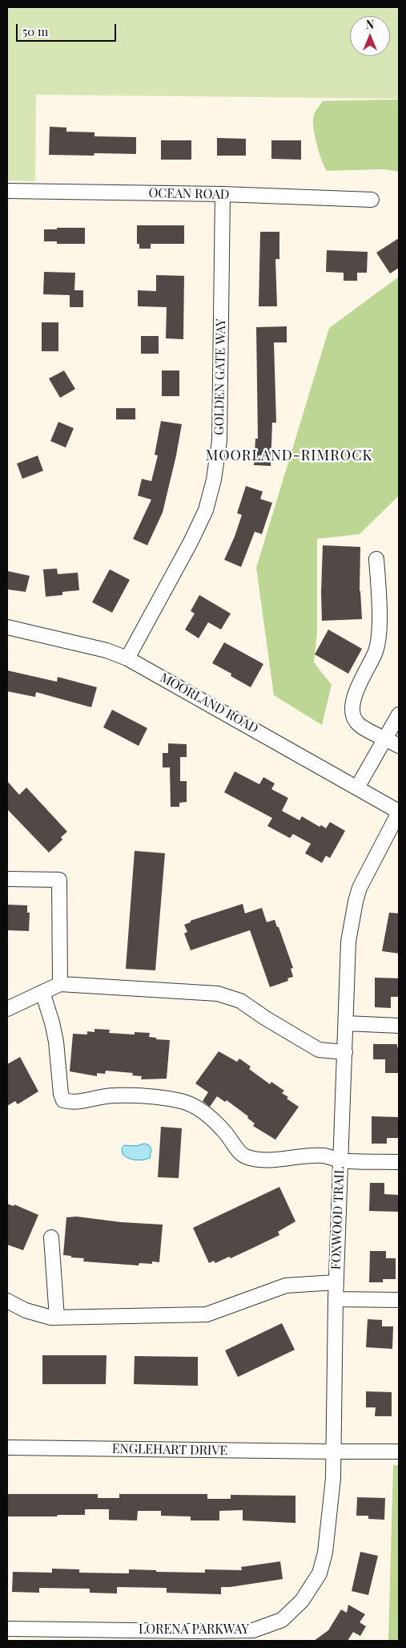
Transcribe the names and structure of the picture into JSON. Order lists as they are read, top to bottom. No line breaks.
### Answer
{"streets":{"street":["OCEAN ROAD","GOLDEN GATE WAY","MOORLAND ROAD","FOXWOOD TRAIL","ENGLEHART DRIVE","LORENA PARKWAY"]},"crossings":[["OCEAN ROAD","GOLDEN GATE WAY"],["GOLDEN GATE WAY","MOORLAND ROAD"],["MOORLAND ROAD","FOXWOOD TRAIL"],["FOXWOOD TRAIL","ENGLEHART DRIVE"],["FOXWOOD TRAIL","LORENA PARKWAY"]],"districts":["MOORLAND-RIMROCK"],"scale_bar":"50 m","north":"top"}
